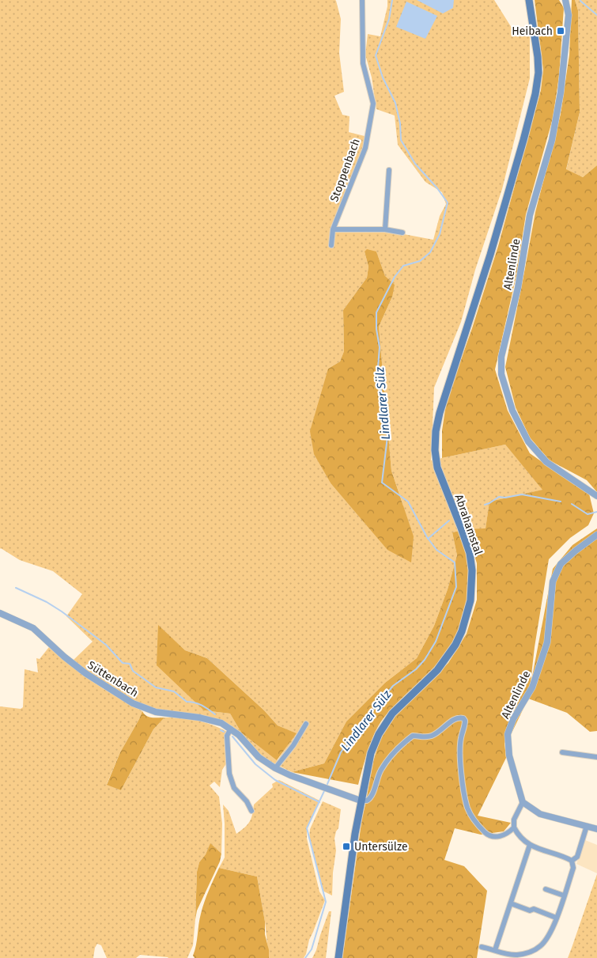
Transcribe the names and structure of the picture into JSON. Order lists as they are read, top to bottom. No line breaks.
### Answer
{"streets":{"main road":["Abrahamstal"],"street":["Stoppenbach","Altenlinde","Süttenbach"]},"crossings":[["Abrahamstal","Süttenbach"]],"water":["Lindlarer Sülz"],"places":{"transit":["Heibach","Untersülze"]}}
